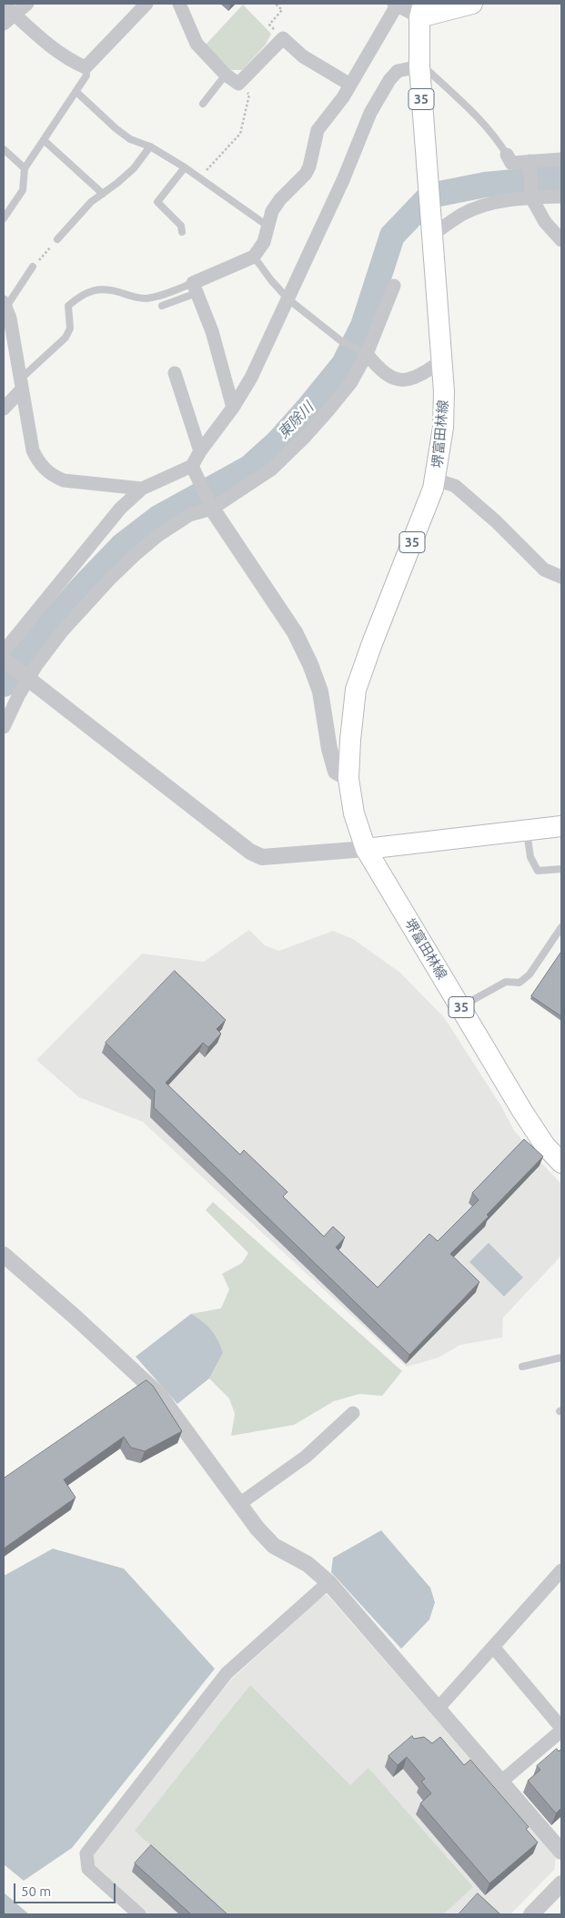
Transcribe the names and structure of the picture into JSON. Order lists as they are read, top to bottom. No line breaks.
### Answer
{"streets":{"main road":["35","堺富田林線"]},"water":["東除川"],"scale_bar":"50 m"}
